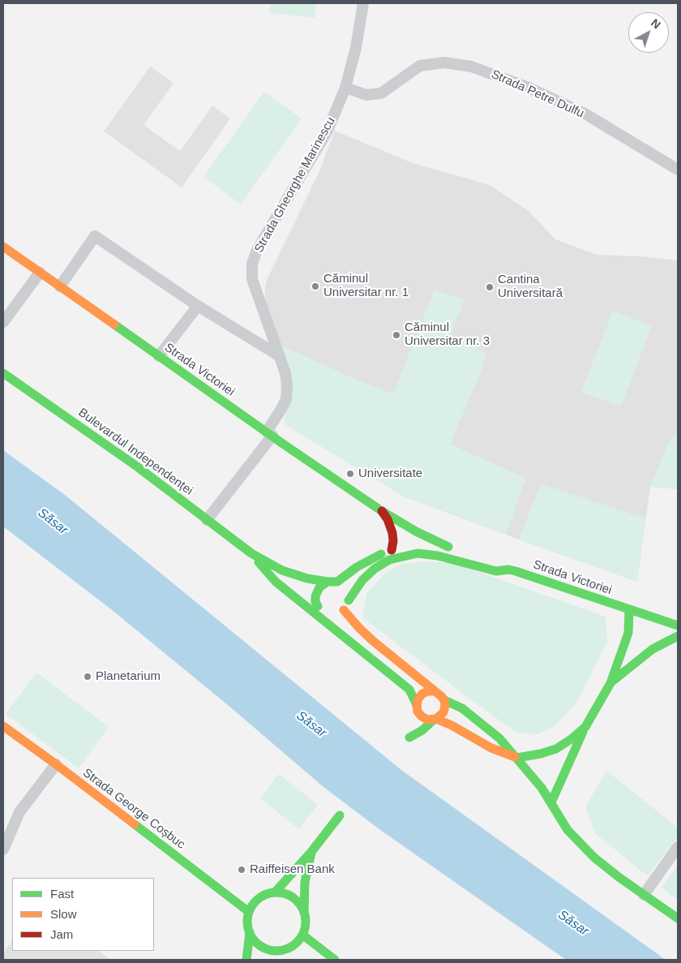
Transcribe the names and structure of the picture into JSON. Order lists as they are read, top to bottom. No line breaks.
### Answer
{"streets":{"main road":["Strada Victoriei","Bulevardul Independenței","Strada George Coșbuc"],"street":["Strada Petre Dulfu","Strada Gheorghe Marinescu"]},"crossings":[["Strada Petre Dulfu","Strada Gheorghe Marinescu"],["Strada Gheorghe Marinescu","Strada Victoriei"],["Strada Gheorghe Marinescu","Bulevardul Independenței"],["Strada Victoriei","Bulevardul Independenței"]],"water":["Săsar"],"places":["Căminul Universitar nr. 1","Cantina Universitară","Căminul Universitar nr. 3","Universitate","Planetarium","Raiffeisen Bank"],"legend":["Fast","Slow","Jam"],"north":"top right"}
